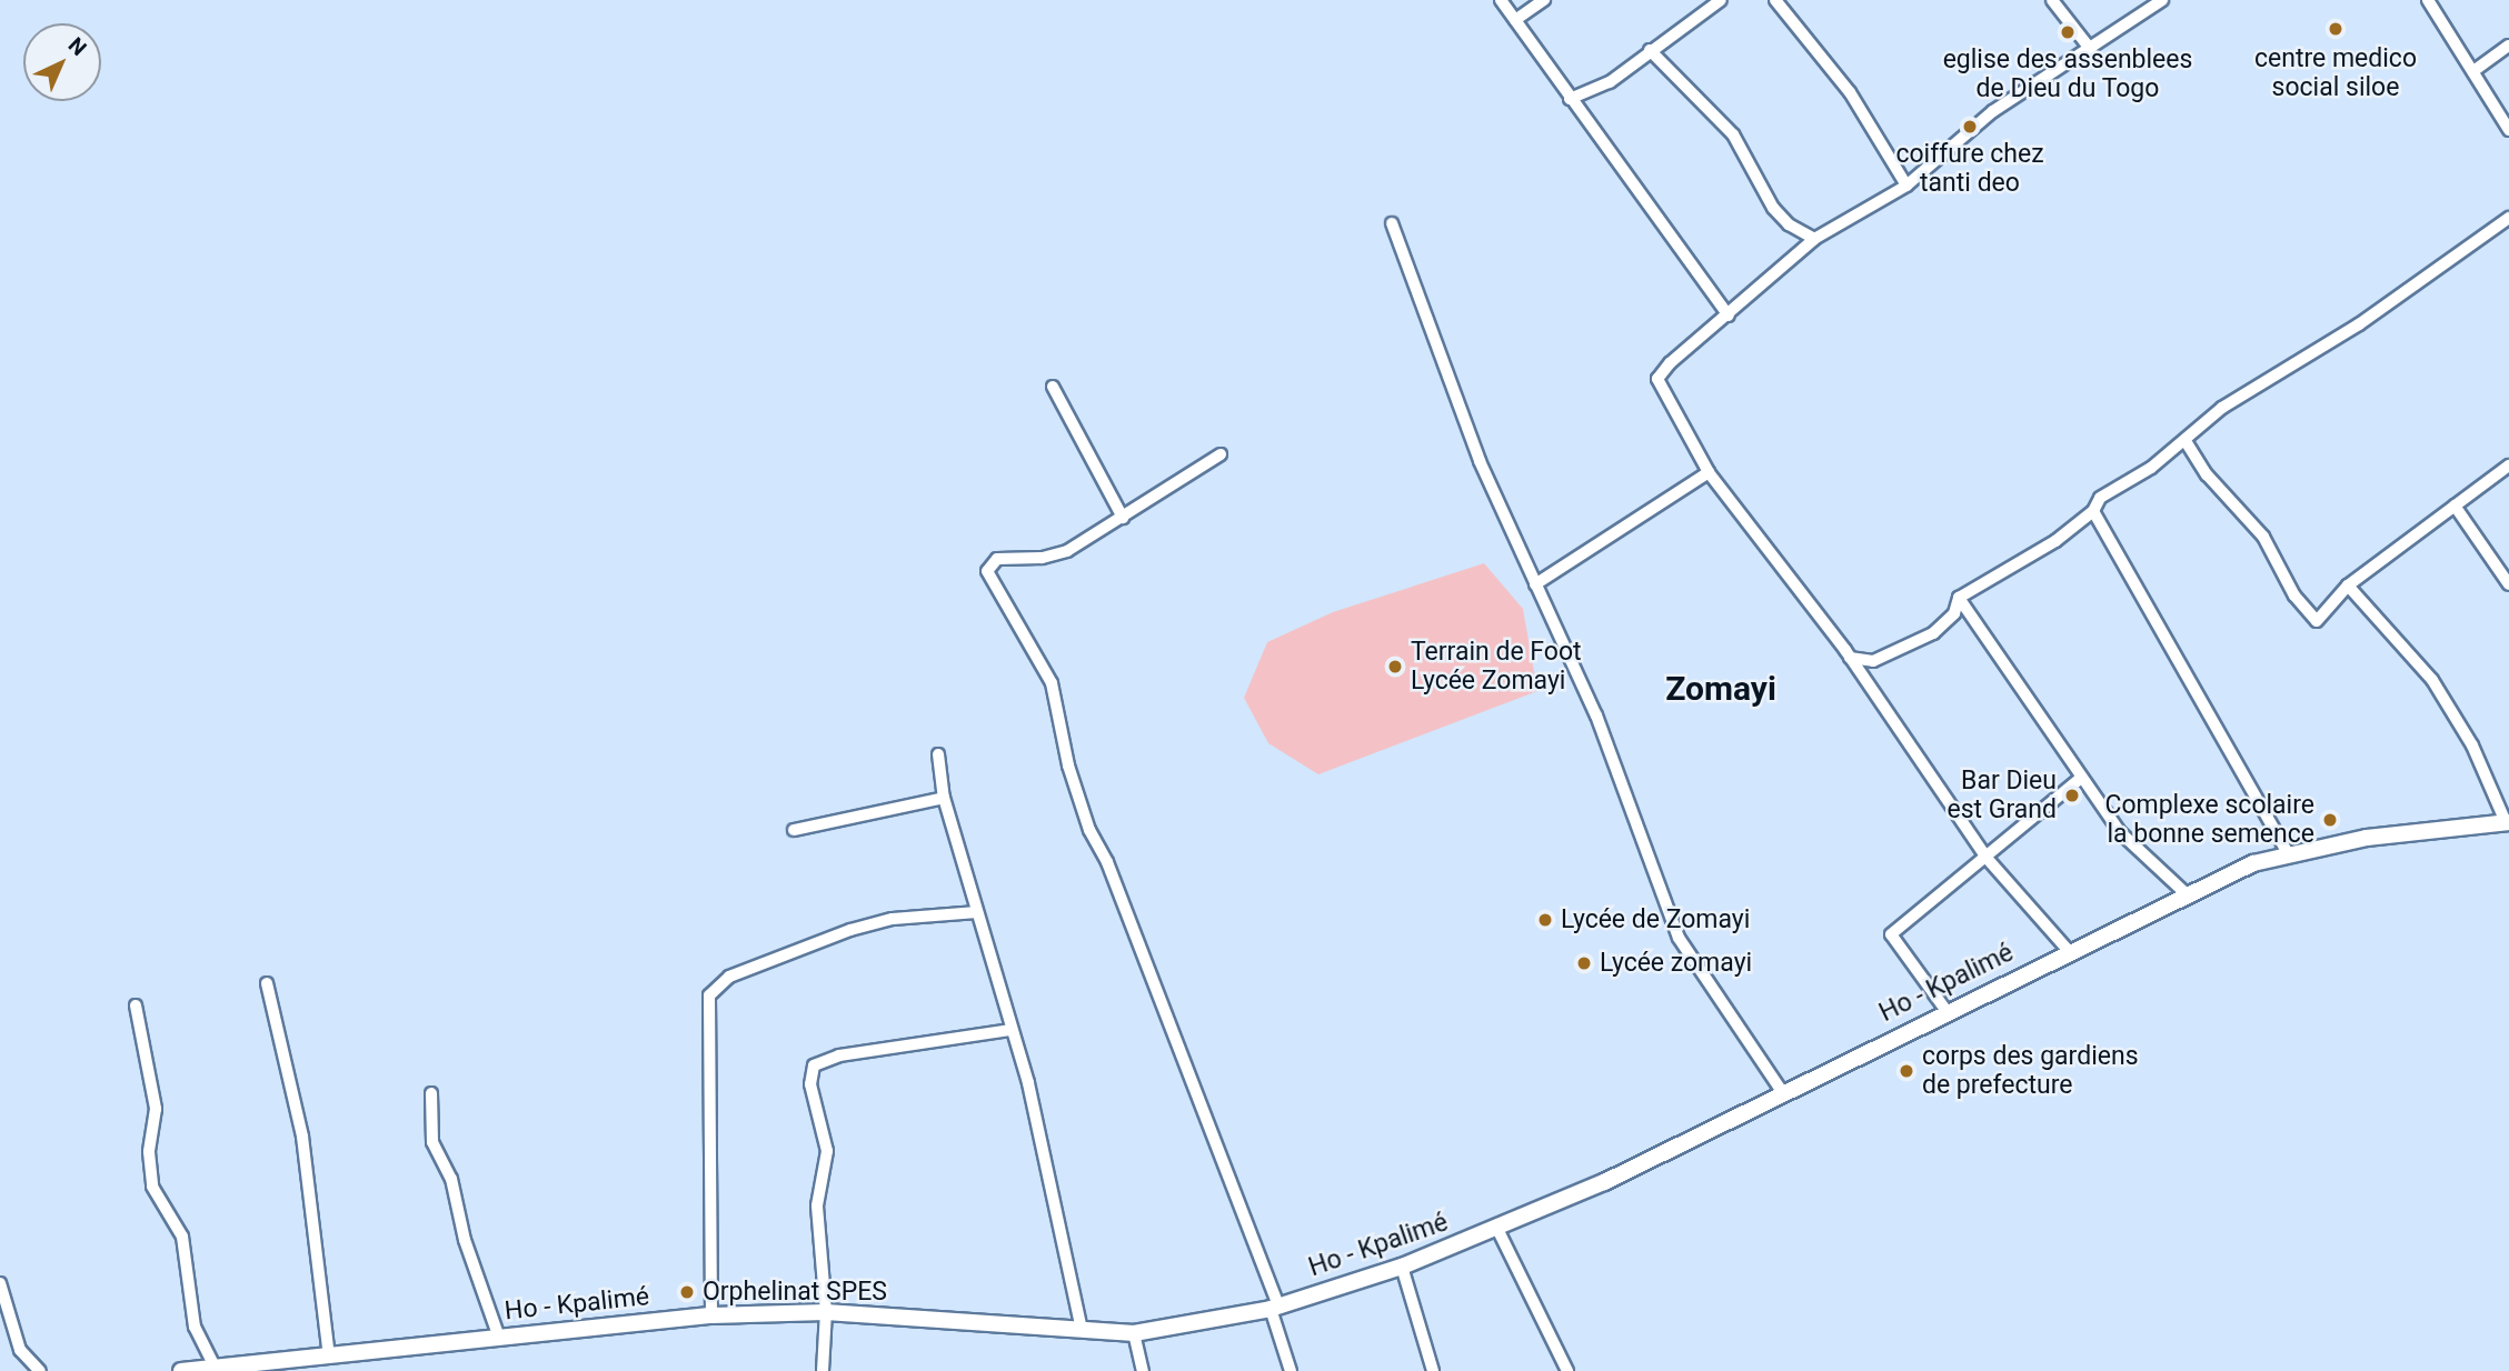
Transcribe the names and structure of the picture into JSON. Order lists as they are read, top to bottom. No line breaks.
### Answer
{"streets":{"main road":["Ho - Kpalimé"]},"districts":["Zomayi"],"places":["centre medico social siloe","eglise des assenblees de Dieu du Togo","coiffure chez tanti deo","Terrain de Foot Lycée Zomayi","Bar Dieu est Grand","Complexe scolaire la bonne semence","Lycée de Zomayi","Lycée zomayi","corps des gardiens de prefecture","Orphelinat SPES"],"north":"top right"}
